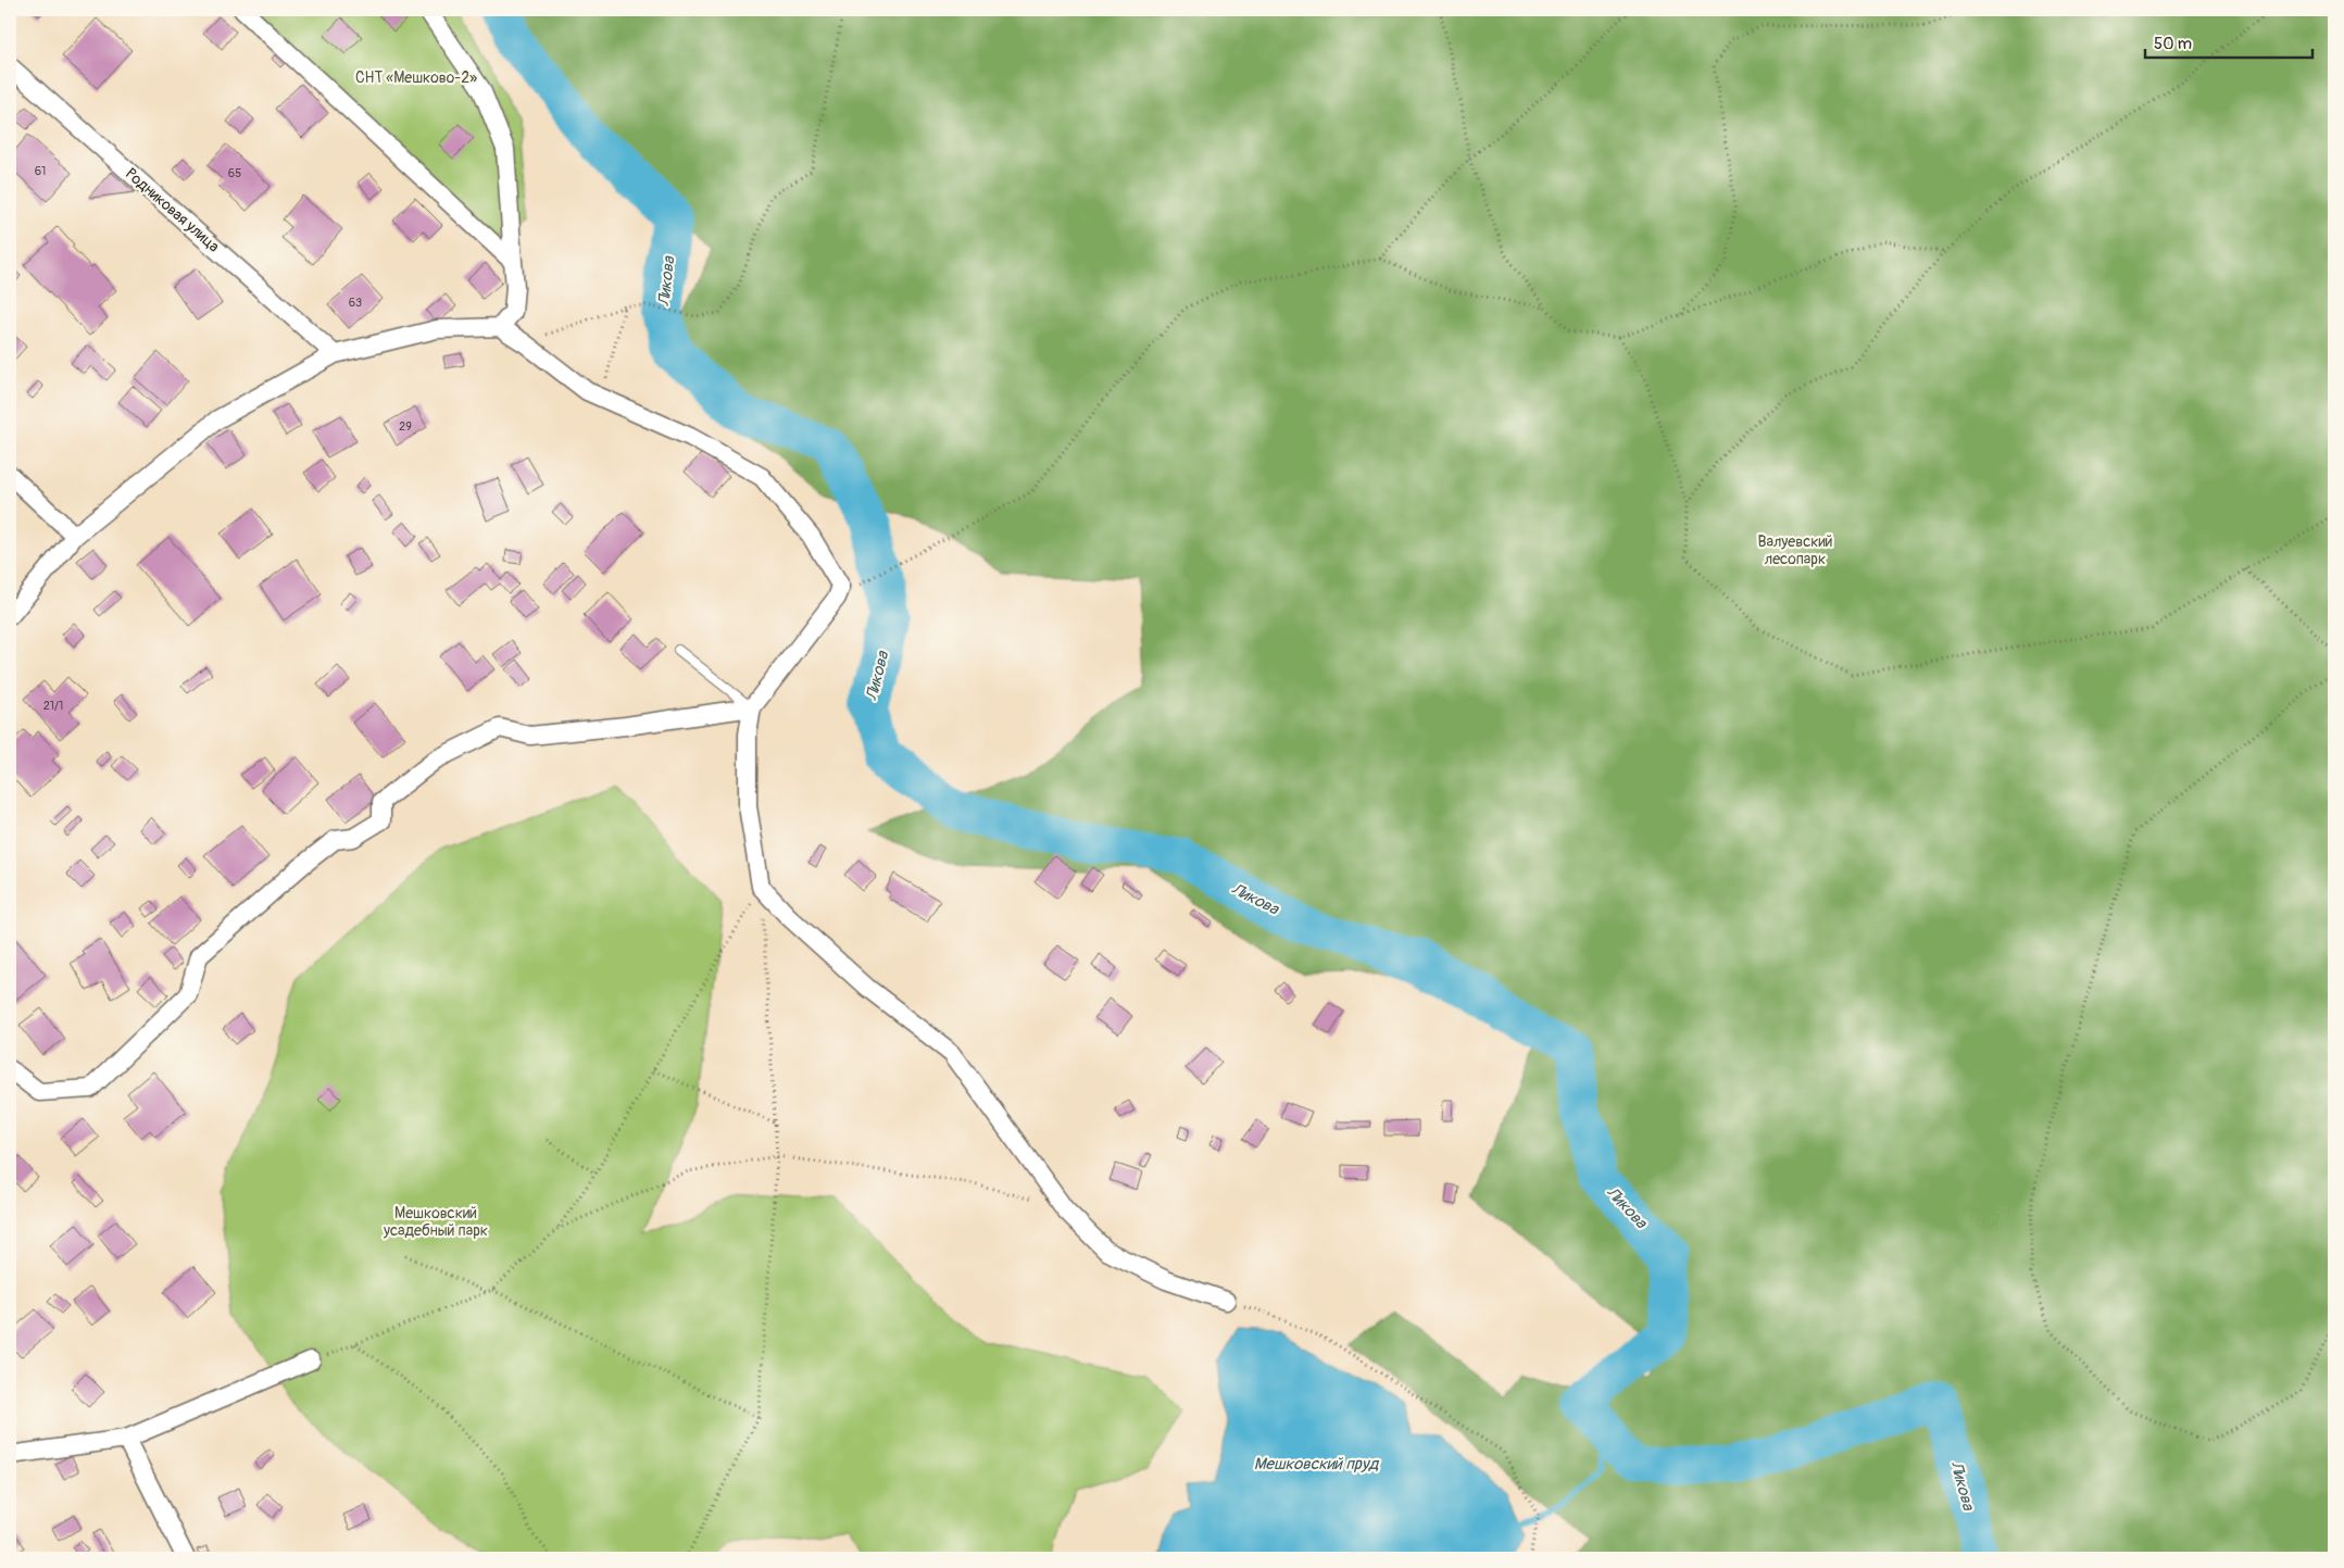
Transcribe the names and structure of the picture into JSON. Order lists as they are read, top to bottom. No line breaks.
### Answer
{"streets":{"street":["Родниковая улица"]},"water":["Ликова","Мешковский пруд"],"parks":["СНТ «Мешково-2»","Валуевский лесопарк","Мешковский усадебный парк"],"house_numbers":["61","65","63","29","21/1"],"scale_bar":"50 m"}
